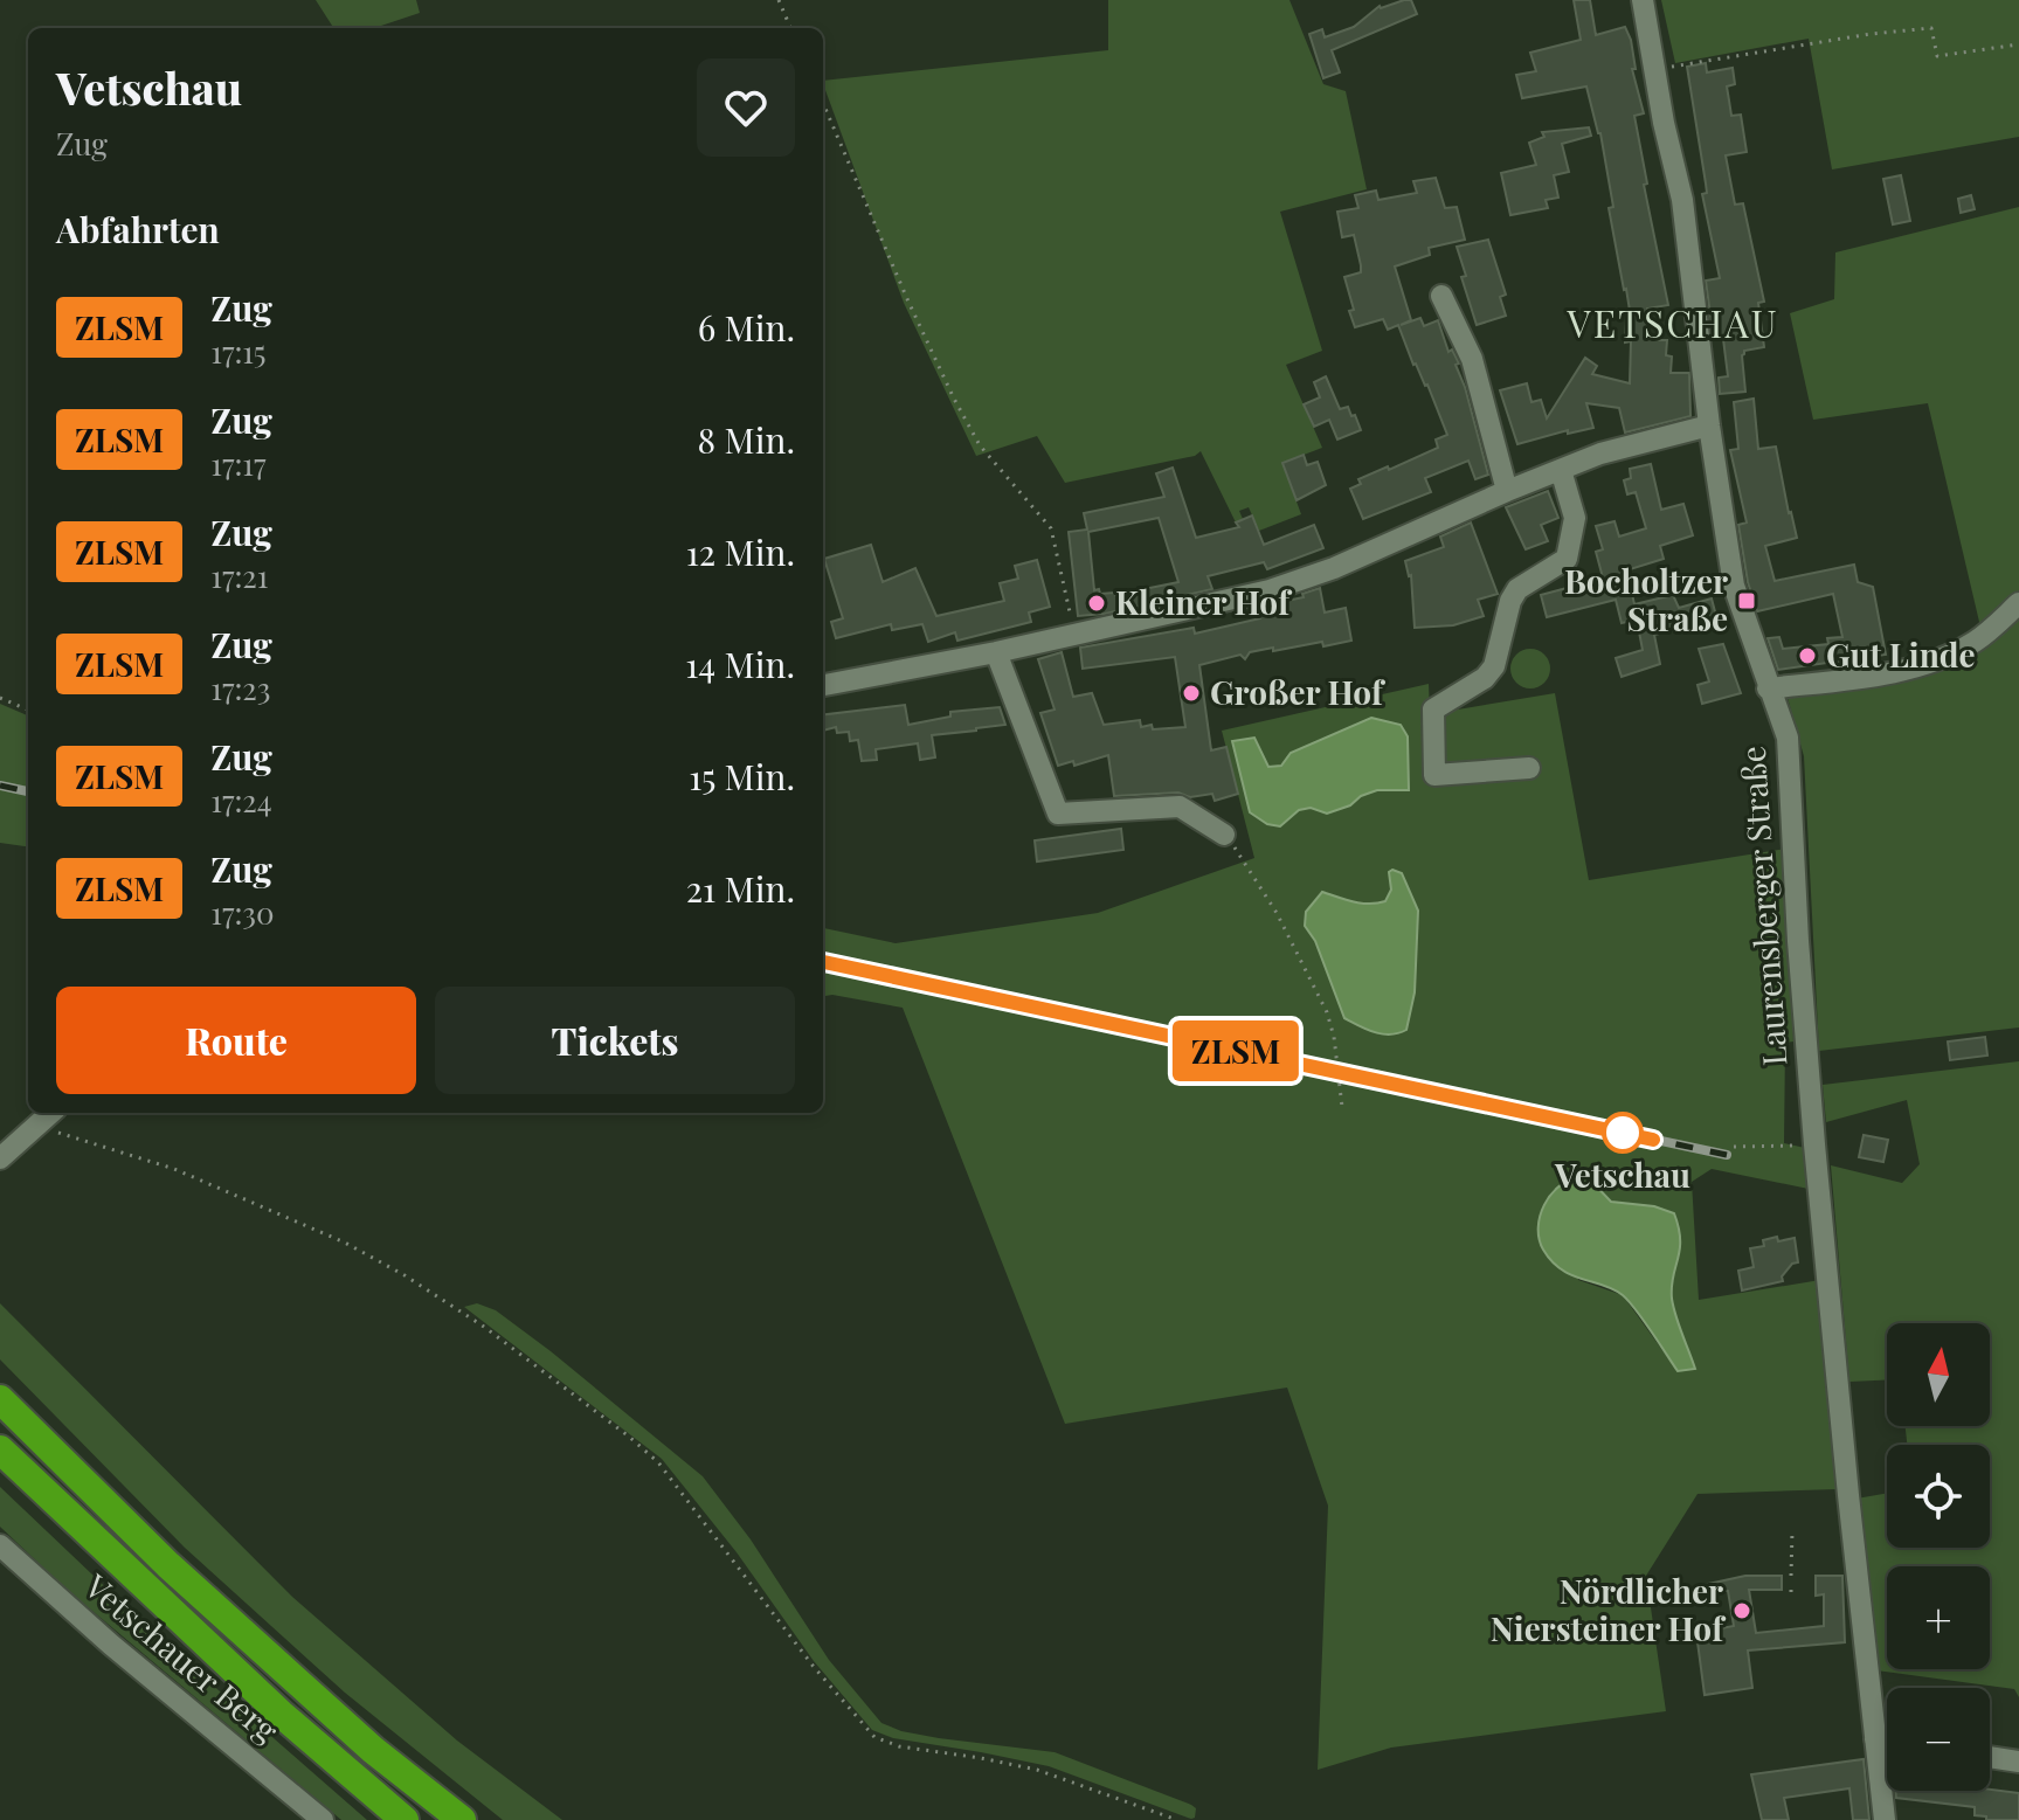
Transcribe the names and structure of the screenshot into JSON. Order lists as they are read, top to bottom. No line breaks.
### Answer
{"streets":{"street":["Laurensberger Straße","Vetschauer Berg"]},"districts":["VETSCHAU"],"places":{"transit":["Bocholtzer Straße"],"other":["Kleiner Hof","Gut Linde","Großer Hof","Vetschau","Nördlicher Niersteiner Hof"]},"north":"top","page":{"on_map":"ZLSM","heading":[["Vetschau","Zug"],"Abfahrten"],"list":[{"mark":"ZLSM","name":"Zug","note":"17:15","value":"6 Min."},{"mark":"ZLSM","name":"Zug","note":"17:17","value":"8 Min."},{"mark":"ZLSM","name":"Zug","note":"17:21","value":"12 Min."},{"mark":"ZLSM","name":"Zug","note":"17:23","value":"14 Min."},{"mark":"ZLSM","name":"Zug","note":"17:24","value":"15 Min."},{"mark":"ZLSM","name":"Zug","note":"17:30","value":"21 Min."}],"buttons":["Route","Tickets"],"map_buttons":["+","−"]}}
